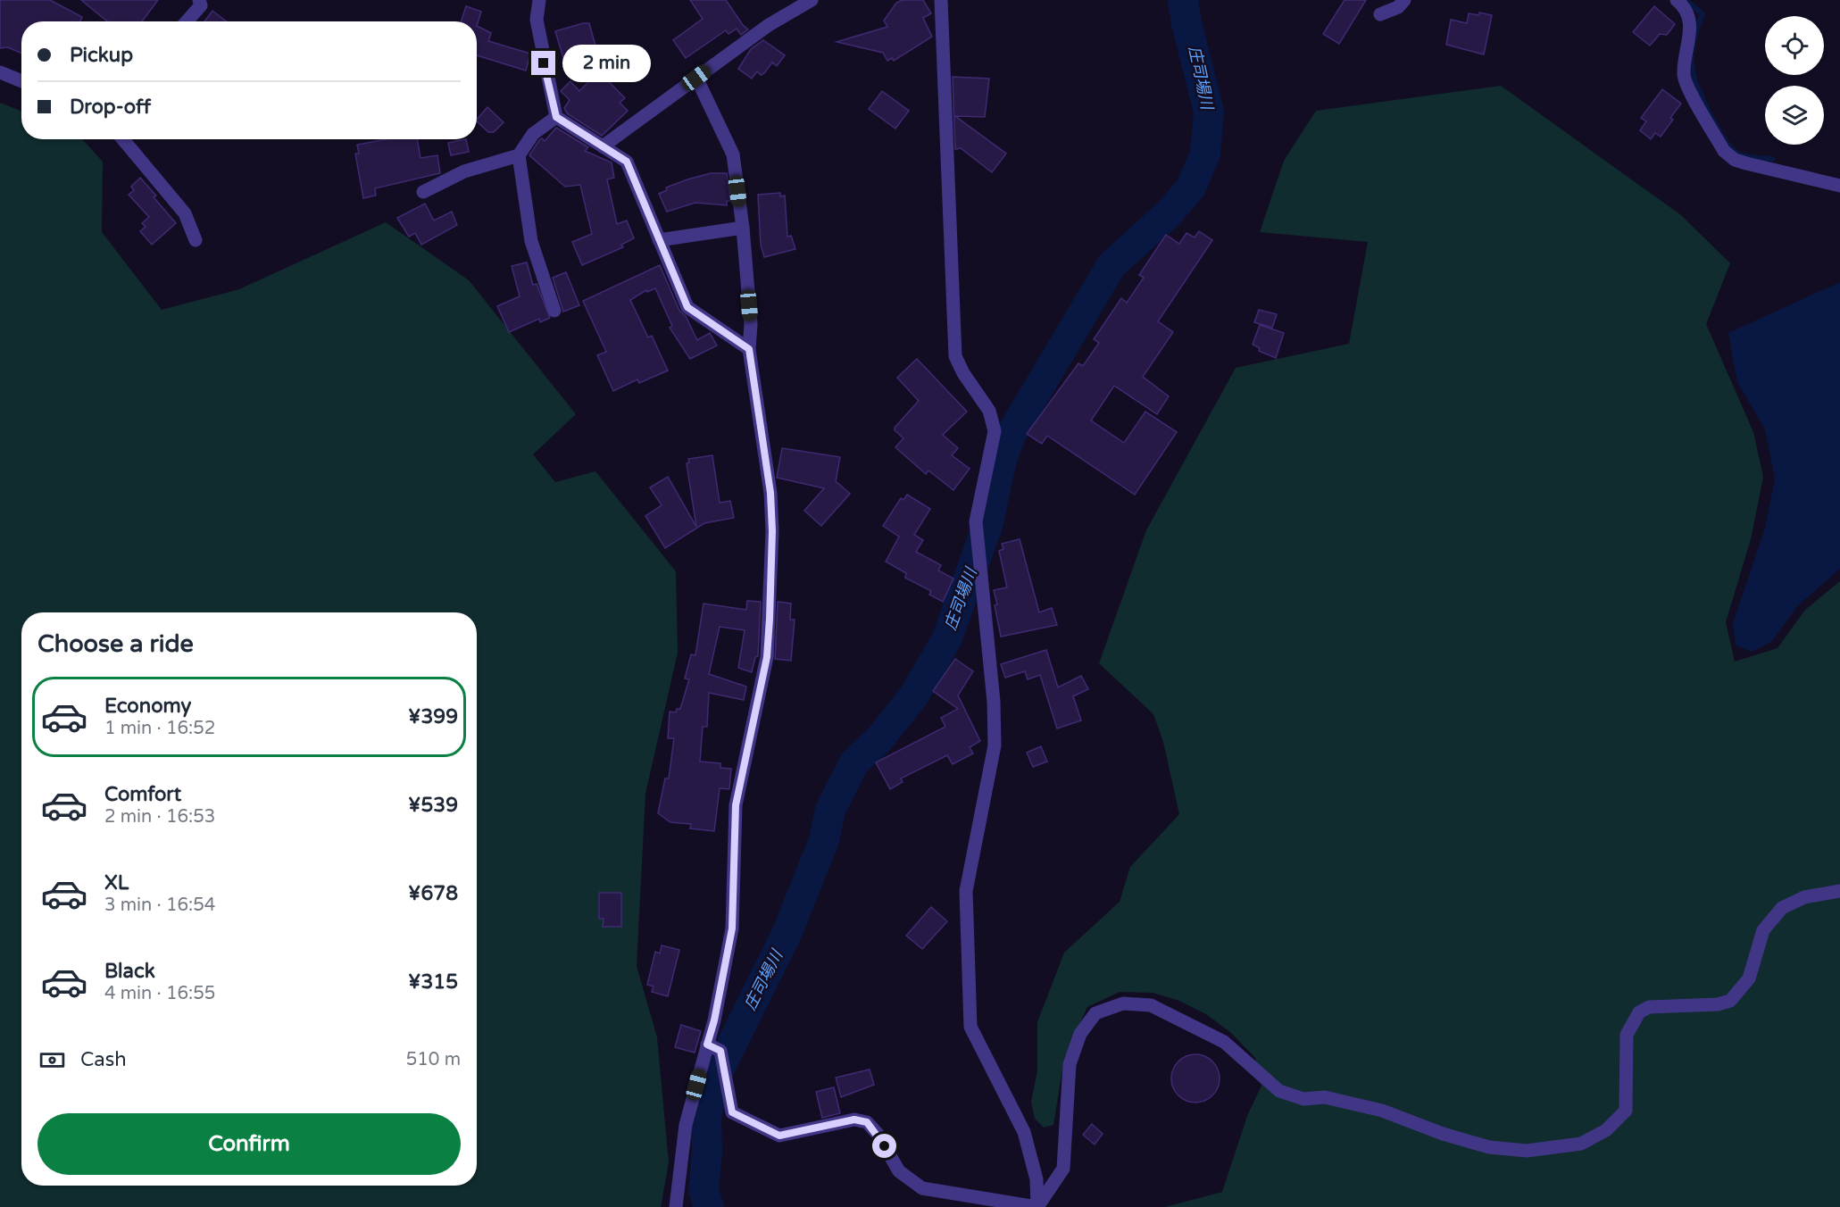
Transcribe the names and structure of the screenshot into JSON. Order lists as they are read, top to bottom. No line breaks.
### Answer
{"water":["庄司場川"],"page":{"banner":["Pickup","Drop-off"],"bubble":"2 min","heading":"Choose a ride","list":[{"name":"Economy","note":"1 min · 16:52","value":"¥399"},{"name":"Comfort","note":"2 min · 16:53","value":"¥539"},{"name":"XL","note":"3 min · 16:54","value":"¥678"},{"name":"Black","note":"4 min · 16:55","value":"¥315"}],"pay":["Cash","510 m"],"buttons":"Confirm"}}
